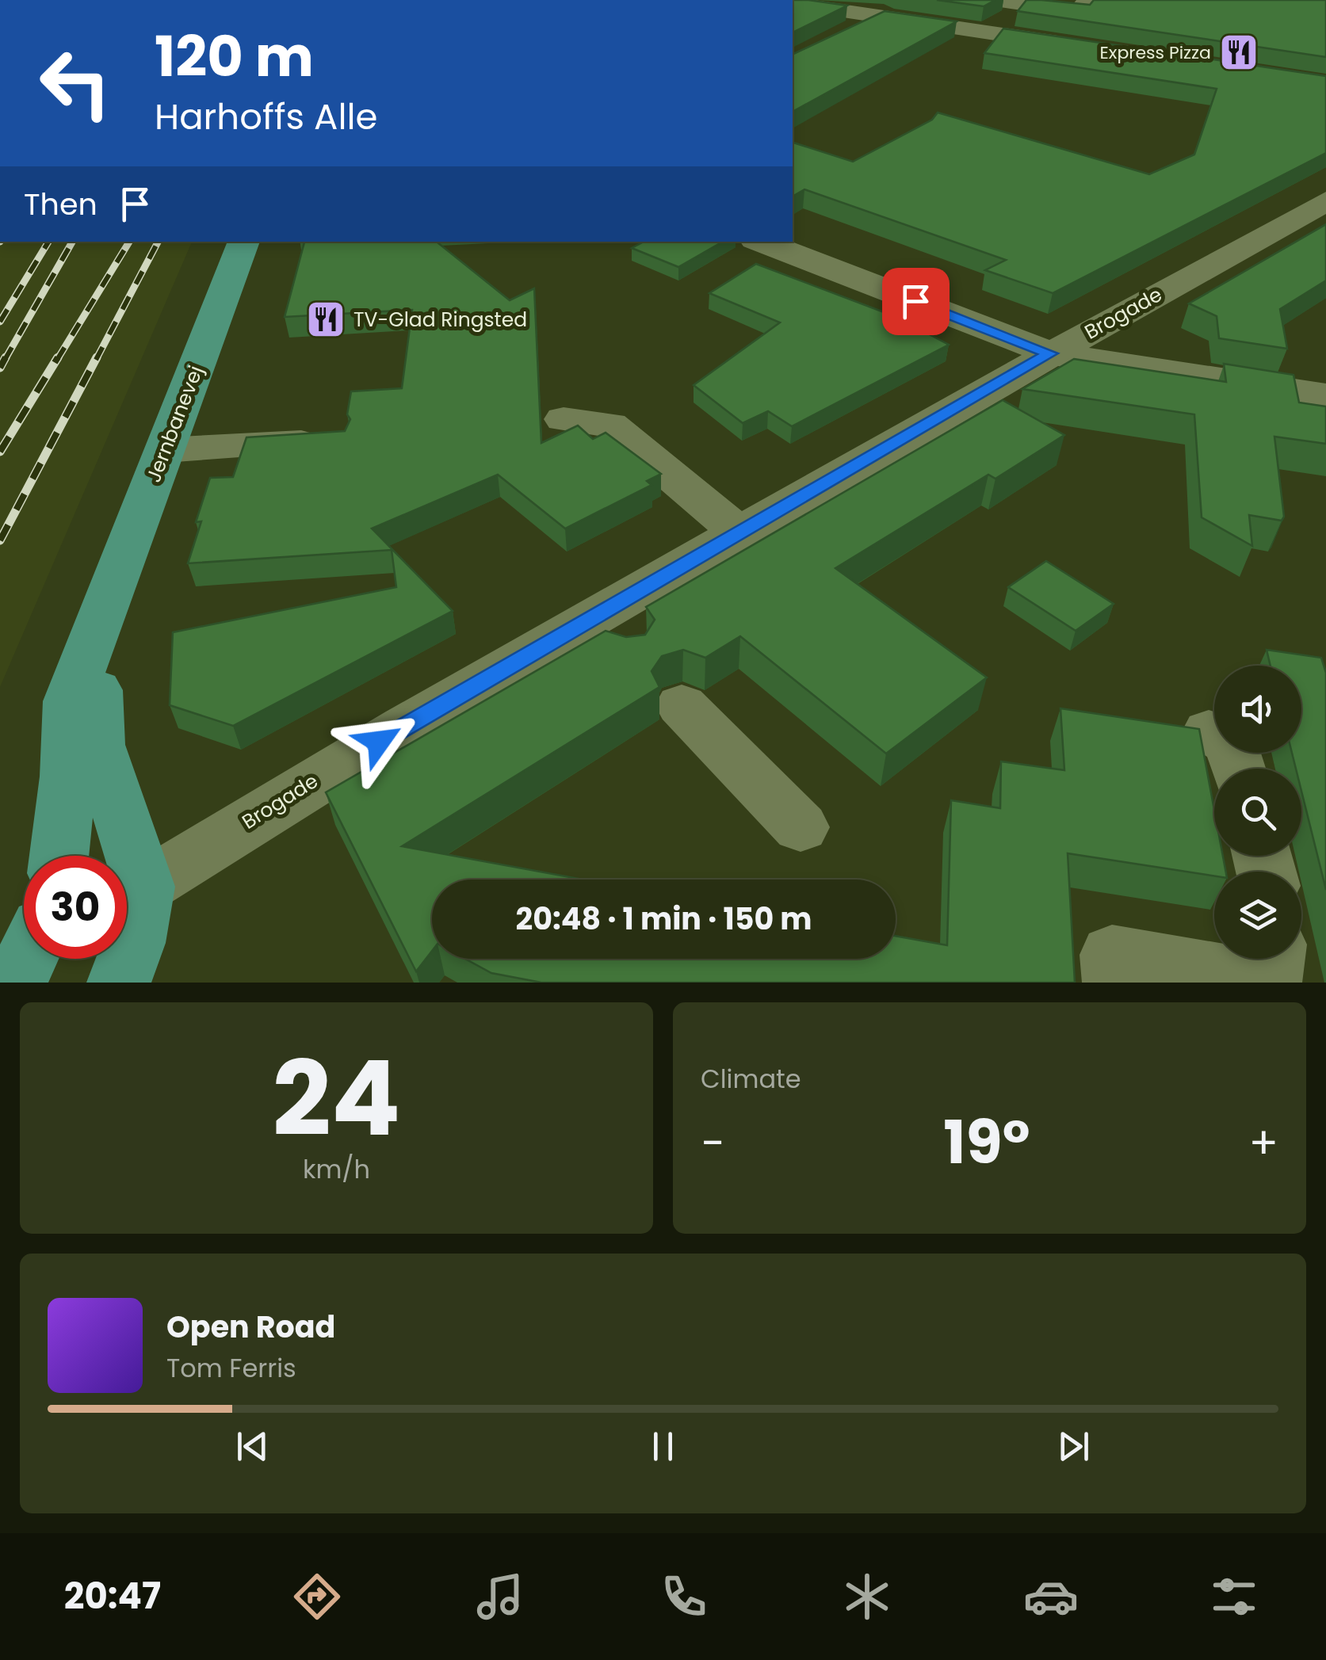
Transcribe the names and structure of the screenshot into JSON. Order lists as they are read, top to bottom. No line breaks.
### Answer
{"streets":{"main road":["Jernbanevej"],"street":["Brogade"]},"crossings":[["Brogade","Jernbanevej"]],"places":{"restaurant":["Express Pizza","TV-Glad Ringsted"]},"page":{"turn":["120 m","Harhoffs Alle"],"then":"Then","limit":"30","trip":"20:48 · 1 min · 150 m","tile":[["24","km/h"],"Climate"],"heat":["−","19°","+"],"song":["Open Road","Tom Ferris"],"tabs":"20:47"}}
